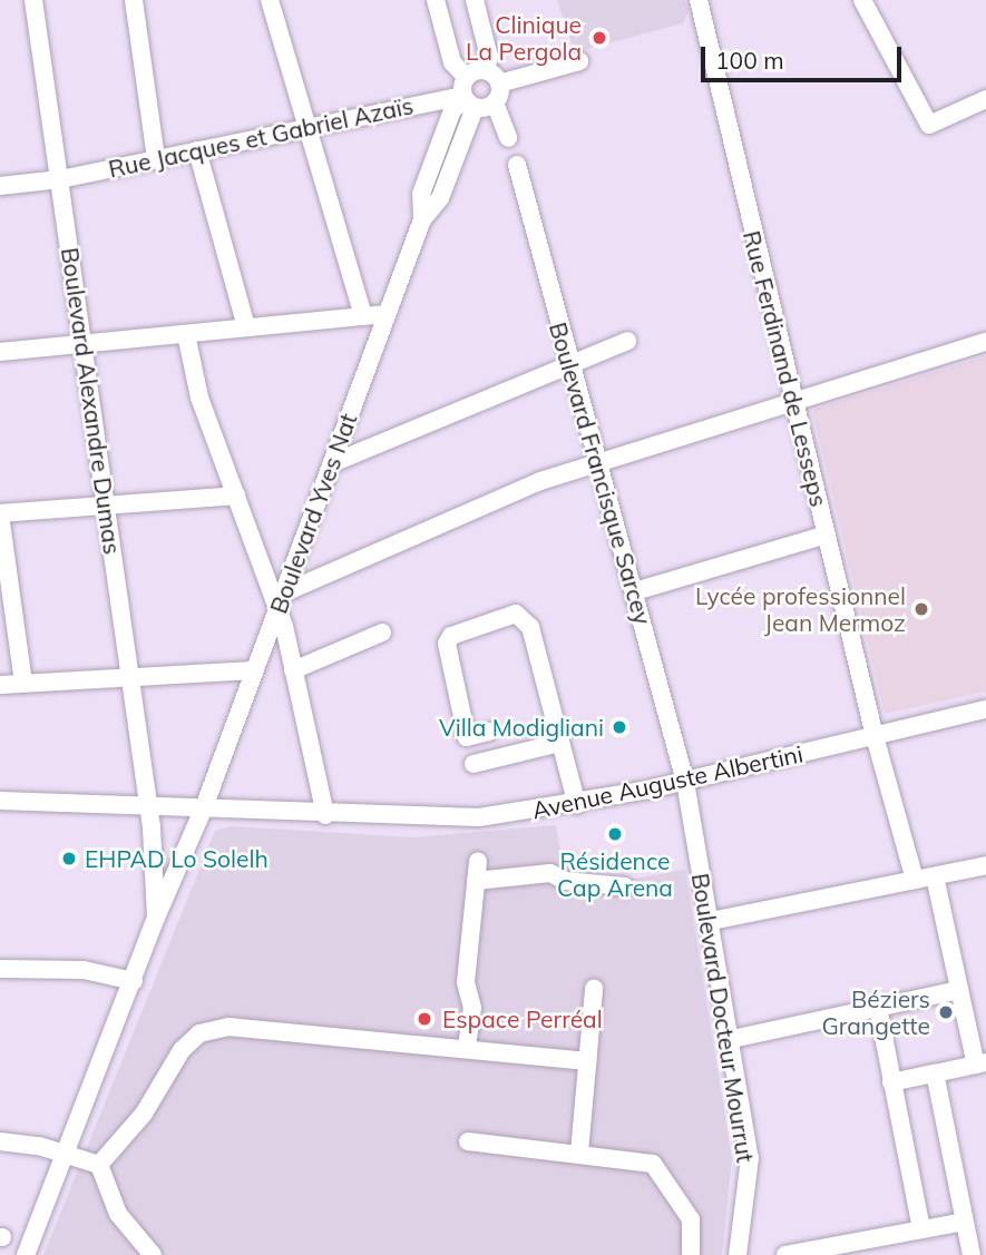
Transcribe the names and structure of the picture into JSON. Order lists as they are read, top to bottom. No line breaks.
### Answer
{"streets":{"street":["Rue Jacques et Gabriel Azaïs","Rue Ferdinand de Lesseps","Boulevard Alexandre Dumas","Boulevard Francisque Sarcey","Boulevard Yves Nat","Avenue Auguste Albertini","Boulevard Docteur Mourrut"]},"crossings":[["Rue Jacques et Gabriel Azaïs","Boulevard Alexandre Dumas"],["Rue Jacques et Gabriel Azaïs","Boulevard Yves Nat"],["Rue Ferdinand de Lesseps","Avenue Auguste Albertini"],["Boulevard Alexandre Dumas","Boulevard Yves Nat"],["Boulevard Alexandre Dumas","Avenue Auguste Albertini"],["Boulevard Francisque Sarcey","Avenue Auguste Albertini"],["Boulevard Francisque Sarcey","Boulevard Docteur Mourrut"],["Boulevard Yves Nat","Avenue Auguste Albertini"],["Avenue Auguste Albertini","Boulevard Docteur Mourrut"]],"places":["Clinique La Pergola","Lycée professionnel Jean Mermoz","Villa Modigliani","Résidence Cap Arena","EHPAD Lo Solelh","Béziers Grangette","Espace Perréal"],"scale_bar":"100 m"}
